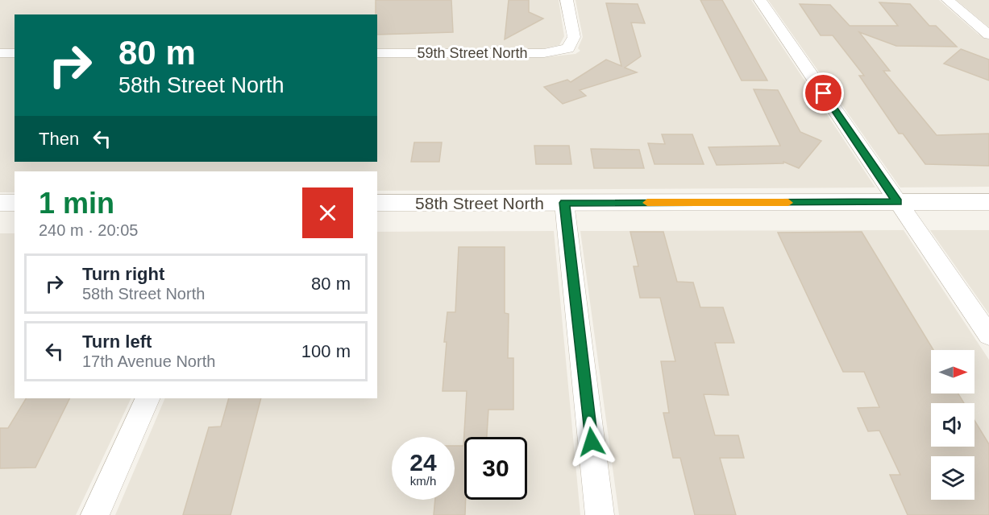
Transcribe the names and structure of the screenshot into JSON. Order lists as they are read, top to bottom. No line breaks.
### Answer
{"streets":{"street":["59th Street North","58th Street North"]},"north":"right","page":{"turn":["80 m","58th Street North"],"then":"Then","heading":["1 min","240 m · 20:05"],"list":[{"name":"Turn right","note":"58th Street North","value":"80 m"},{"name":"Turn left","note":"17th Avenue North","value":"100 m"}],"speed":"24 km/h","limit":"30"}}
